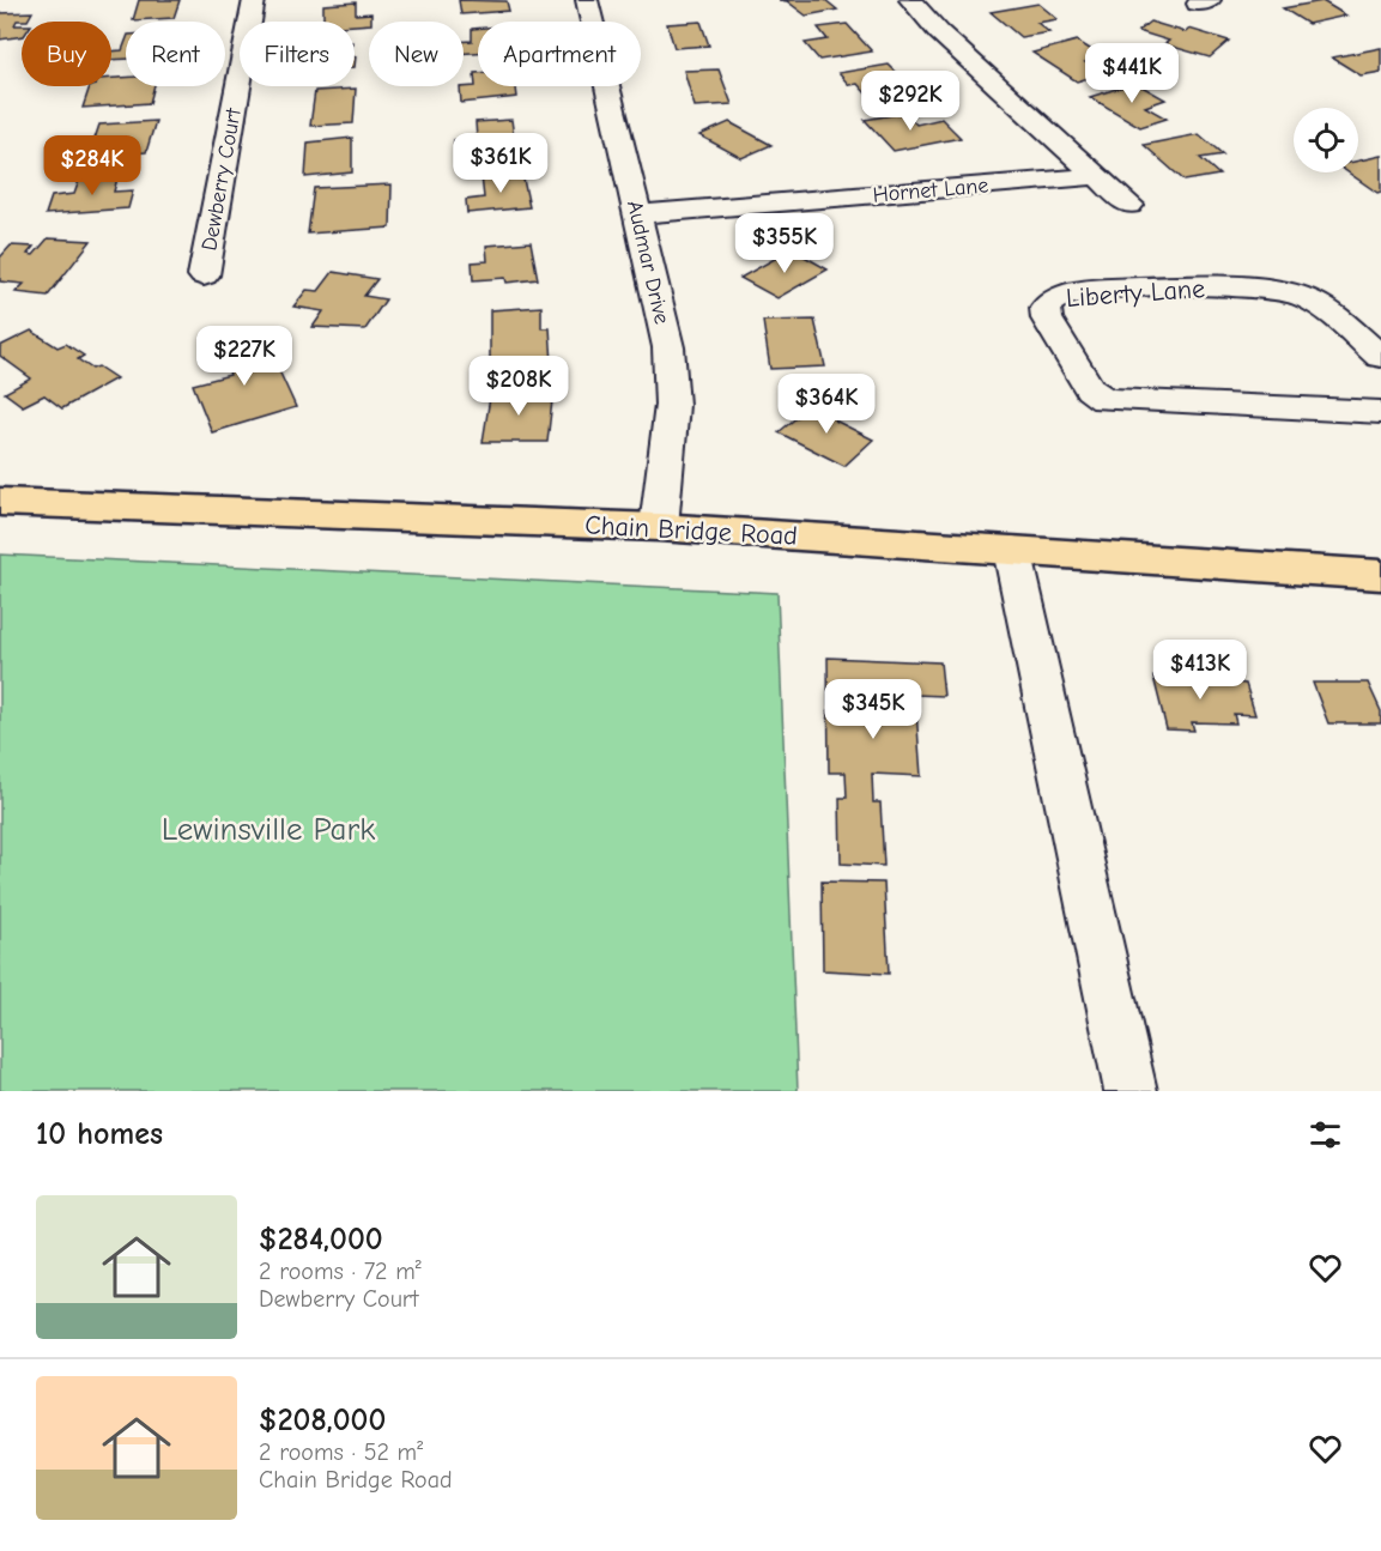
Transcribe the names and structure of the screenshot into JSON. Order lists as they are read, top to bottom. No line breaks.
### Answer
{"streets":{"main road":["Chain Bridge Road"],"street":["Dewberry Court","Hornet Lane","Audmar Drive","Liberty Lane"]},"crossings":[["Hornet Lane","Audmar Drive"],["Audmar Drive","Chain Bridge Road"]],"parks":["Lewinsville Park"],"page":{"chip":["Buy","Rent","Filters","New","Apartment"],"price":["$441K","$292K","$361K","$284K","$355K","$227K","$208K","$364K","$413K","$345K"],"heading":"10 homes","list":[{"name":"$284,000","note":"2 rooms · 72 m² · Dewberry Court"},{"name":"$208,000","note":"2 rooms · 52 m² · Chain Bridge Road"}]}}
